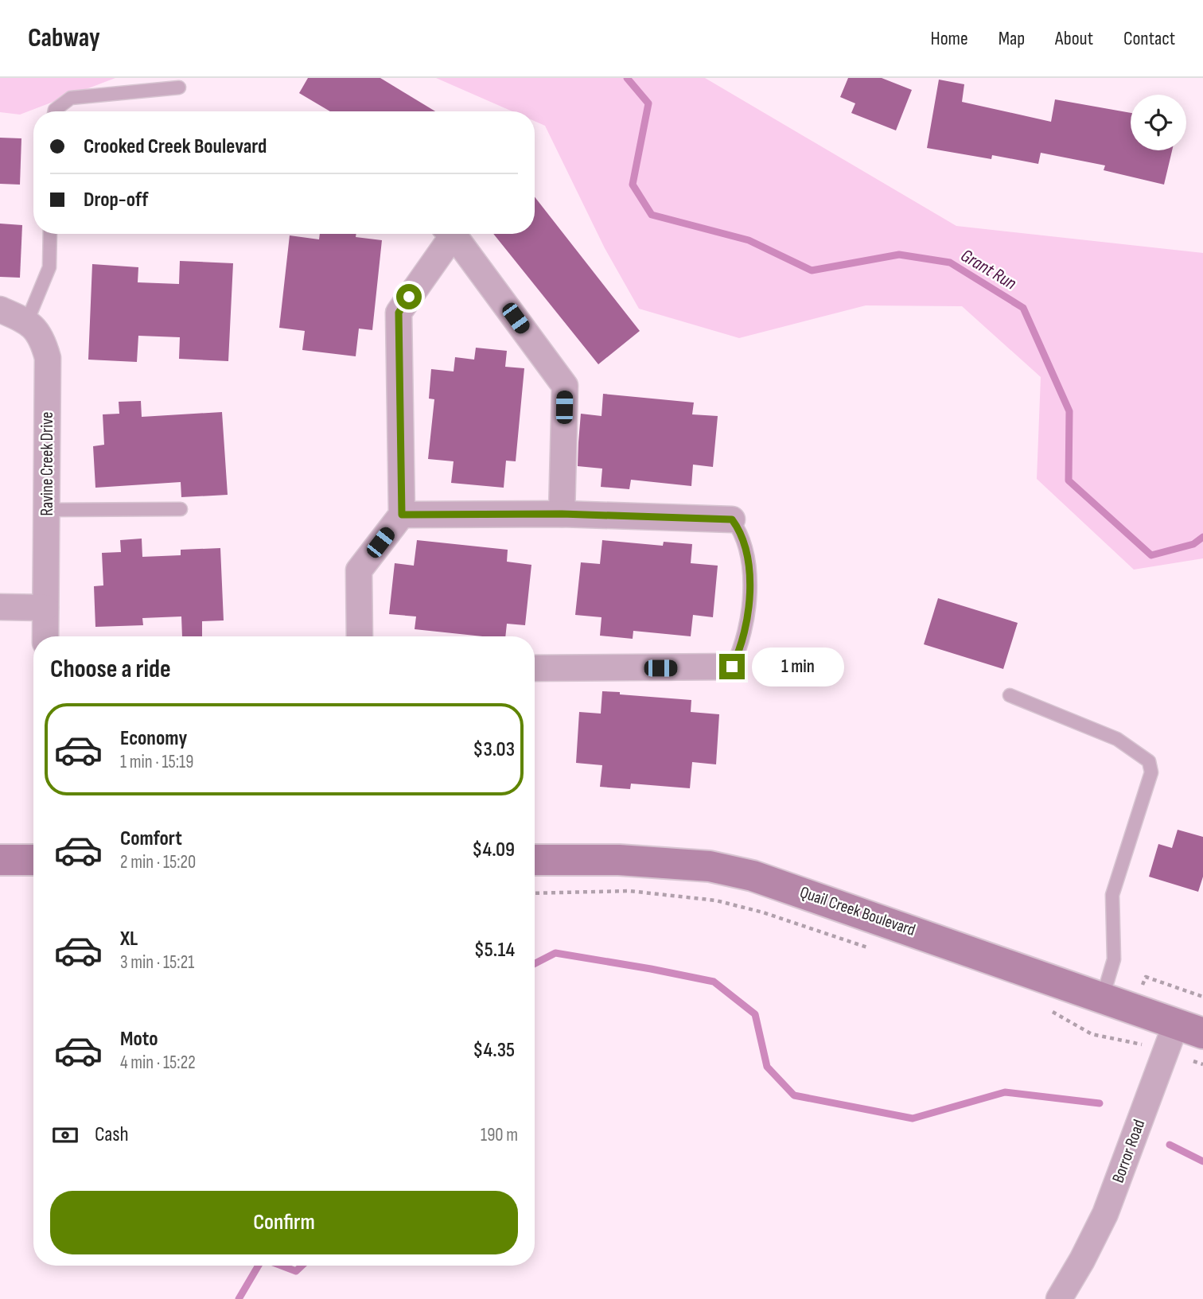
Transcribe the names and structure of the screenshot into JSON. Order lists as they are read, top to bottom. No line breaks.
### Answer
{"streets":{"street":["Ravine Creek Drive","Quail Creek Boulevard","Borror Road"]},"crossings":[["Quail Creek Boulevard","Borror Road"]],"water":["Grant Run"],"page":{"header":"Cabway","nav":["Home","Map","About","Contact"],"banner":["Crooked Creek Boulevard","Drop-off"],"heading":"Choose a ride","bubble":"1 min","list":[{"name":"Economy","note":"1 min · 15:19","value":"$3.03"},{"name":"Comfort","note":"2 min · 15:20","value":"$4.09"},{"name":"XL","note":"3 min · 15:21","value":"$5.14"},{"name":"Moto","note":"4 min · 15:22","value":"$4.35"}],"pay":["Cash","190 m"],"buttons":"Confirm"}}
